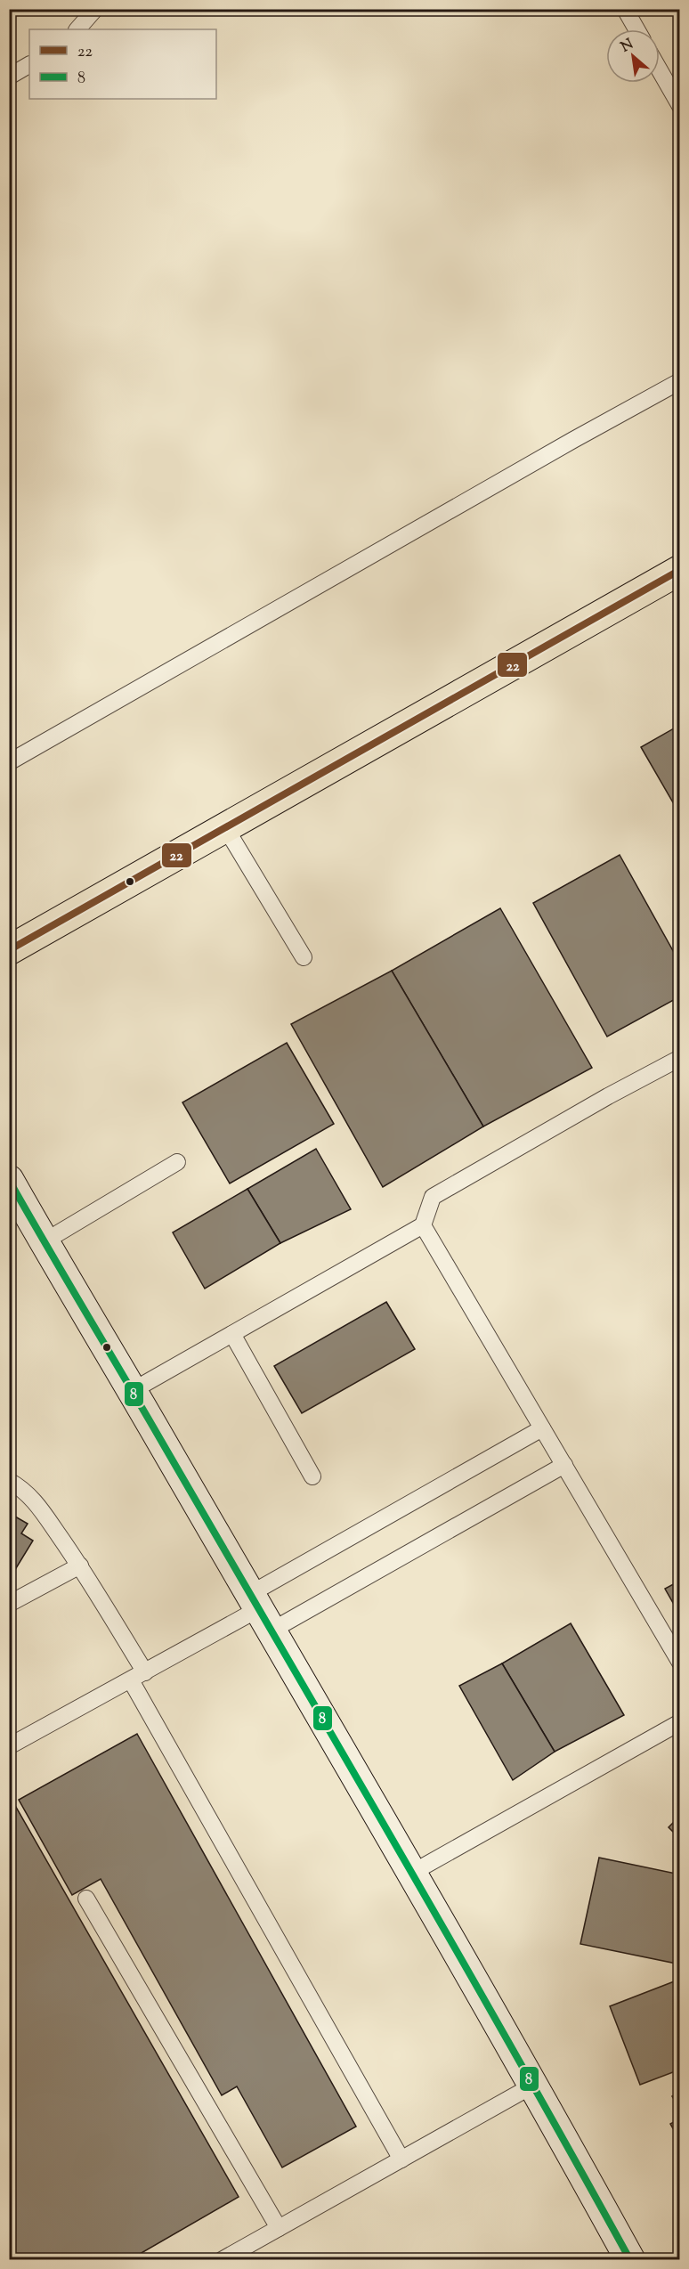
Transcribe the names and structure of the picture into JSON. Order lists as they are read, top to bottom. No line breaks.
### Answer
{"lines":["transit line 22","transit line 8"],"legend":["22","8"],"north":"top left"}
